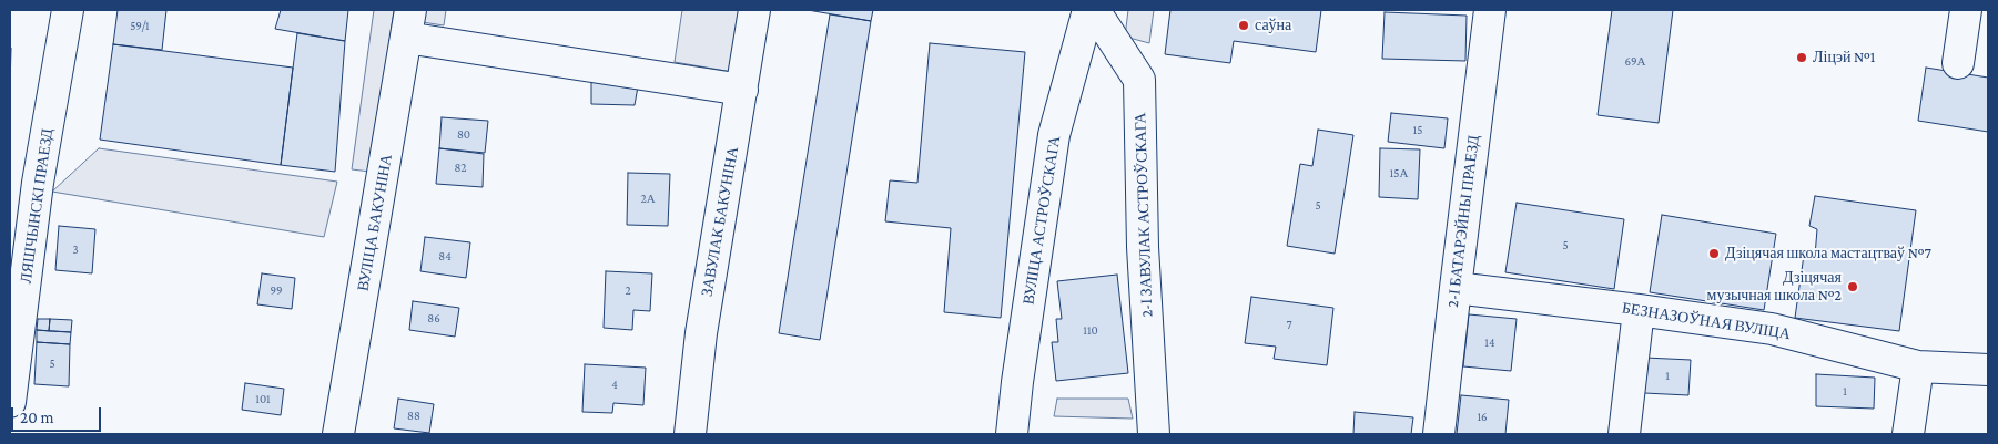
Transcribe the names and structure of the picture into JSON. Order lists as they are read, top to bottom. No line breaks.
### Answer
{"streets":{"street":["ЛЯШЧЫНСКІ ПРАЕЗД","2-І ЗАВУЛАК АСТРОЎСКАГА","ВУЛІЦА АСТРОЎСКАГА","ЗАВУЛАК БАКУНІНА","2-І БАТАРЭЙНЫ ПРАЕЗД","ВУЛІЦА БАКУНІНА","БЕЗНАЗОЎНАЯ ВУЛІЦА"]},"crossings":[["2-І БАТАРЭЙНЫ ПРАЕЗД","БЕЗНАЗОЎНАЯ ВУЛІЦА"]],"places":["саўна","Ліцэй №1","Дзіцячая школа мастацтваў №7","Дзіцячая музычная школа №2"],"house_numbers":["59/1","69А","15","80","82","15А","2А","5","5","3","84","99","2","86","7","110","14","5","1","4","1","101","88","16"],"scale_bar":"20 m"}
